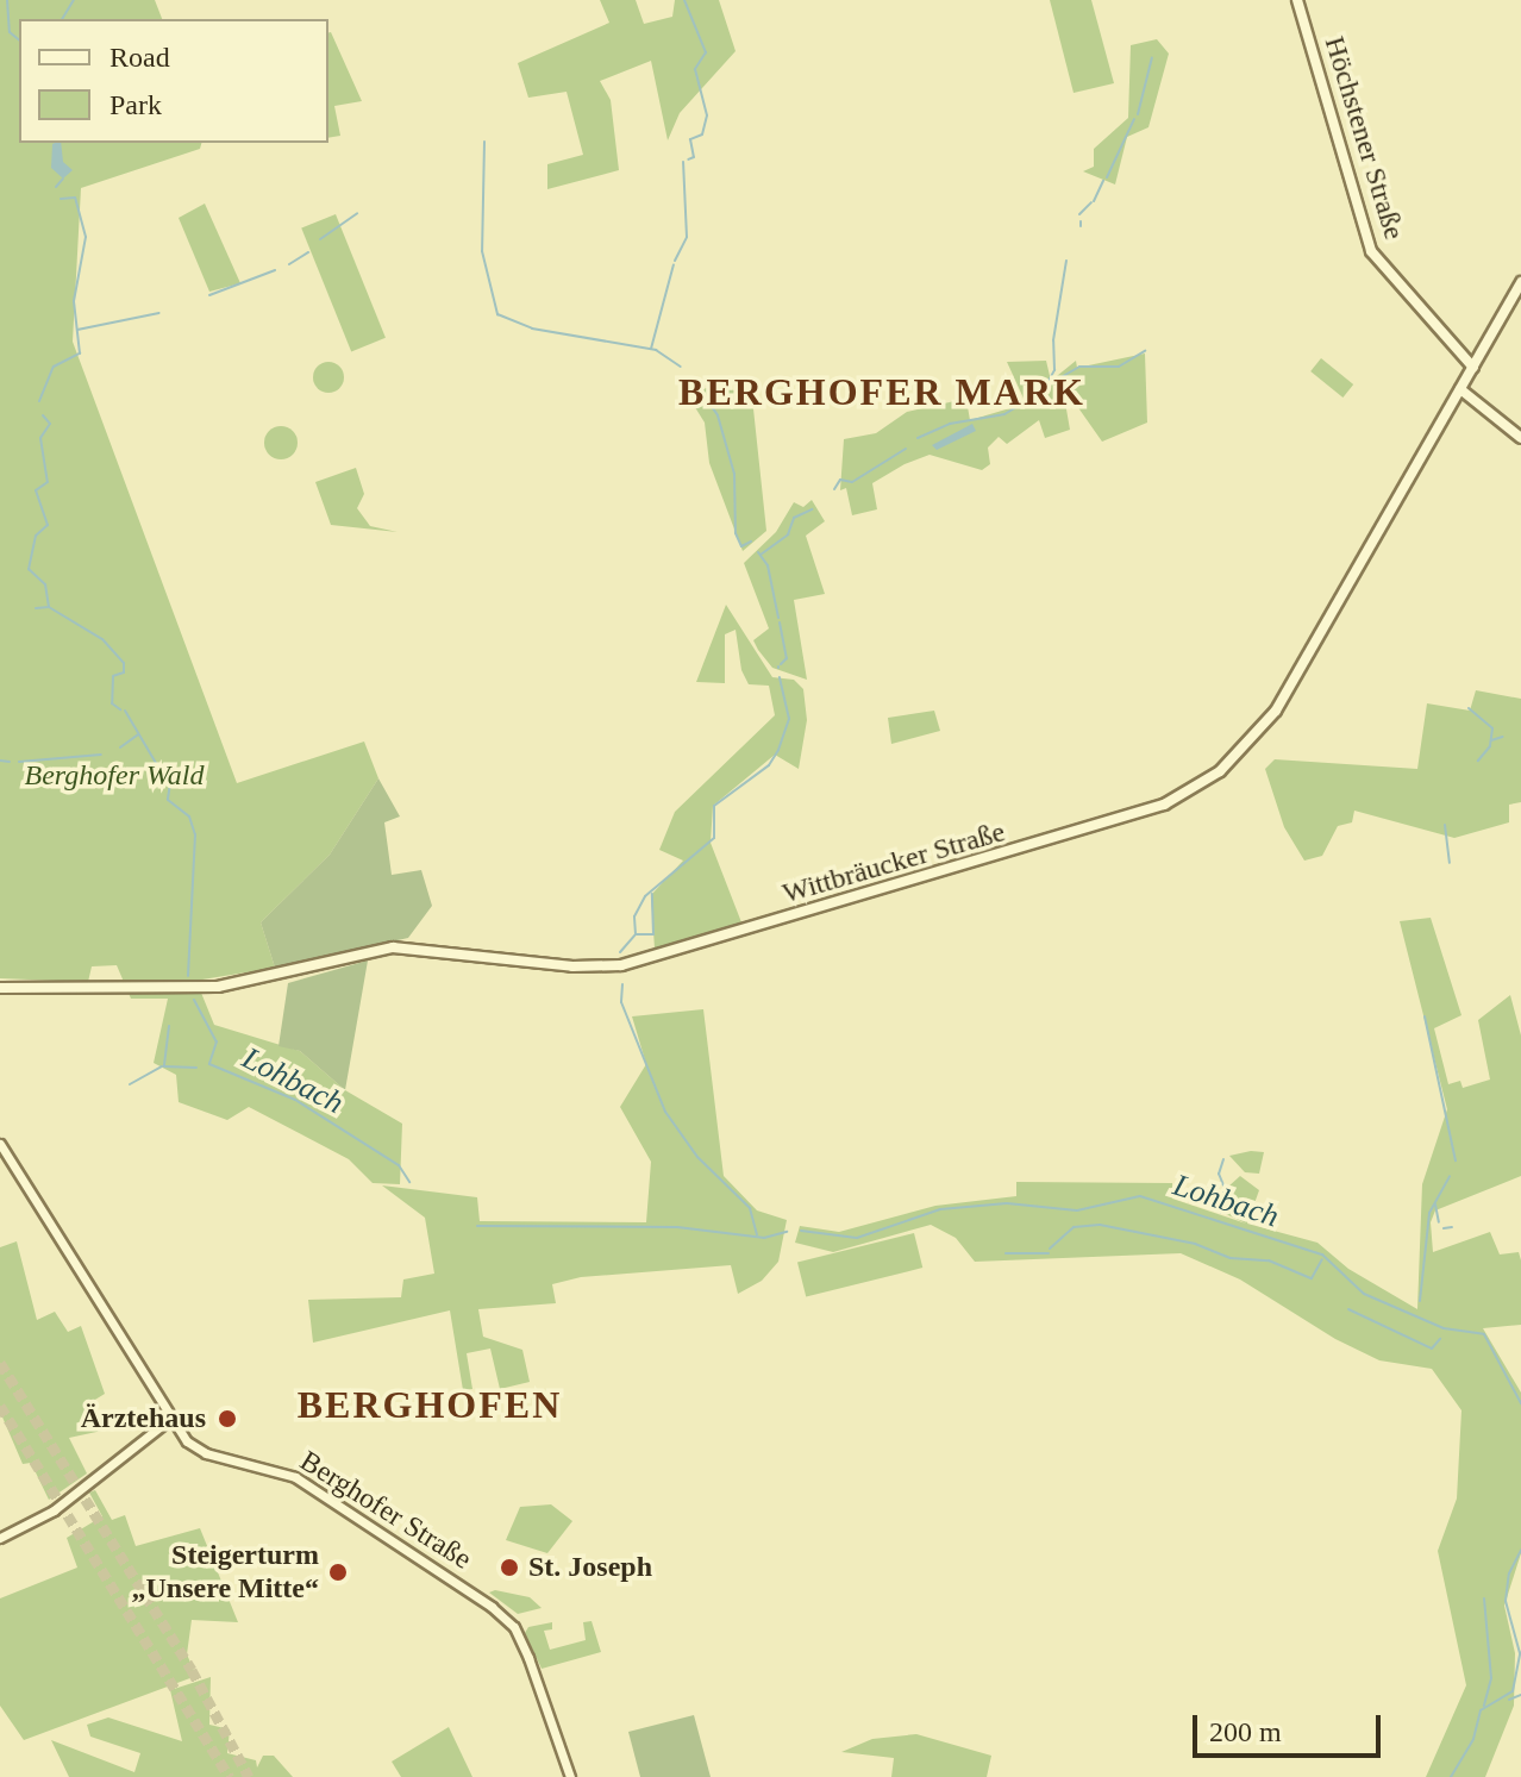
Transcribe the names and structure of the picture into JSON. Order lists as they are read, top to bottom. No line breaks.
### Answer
{"streets":{"main road":["Höchstener Straße","Wittbräucker Straße"],"street":["Berghofer Straße"]},"crossings":[["Höchstener Straße","Wittbräucker Straße"]],"districts":["BERGHOFER MARK","BERGHOFEN"],"water":["Lohbach"],"parks":["Berghofer Wald"],"places":["Ärztehaus","St. Joseph","Steigerturm „Unsere Mitte“"],"legend":["Road","Park"],"scale_bar":"200 m"}
